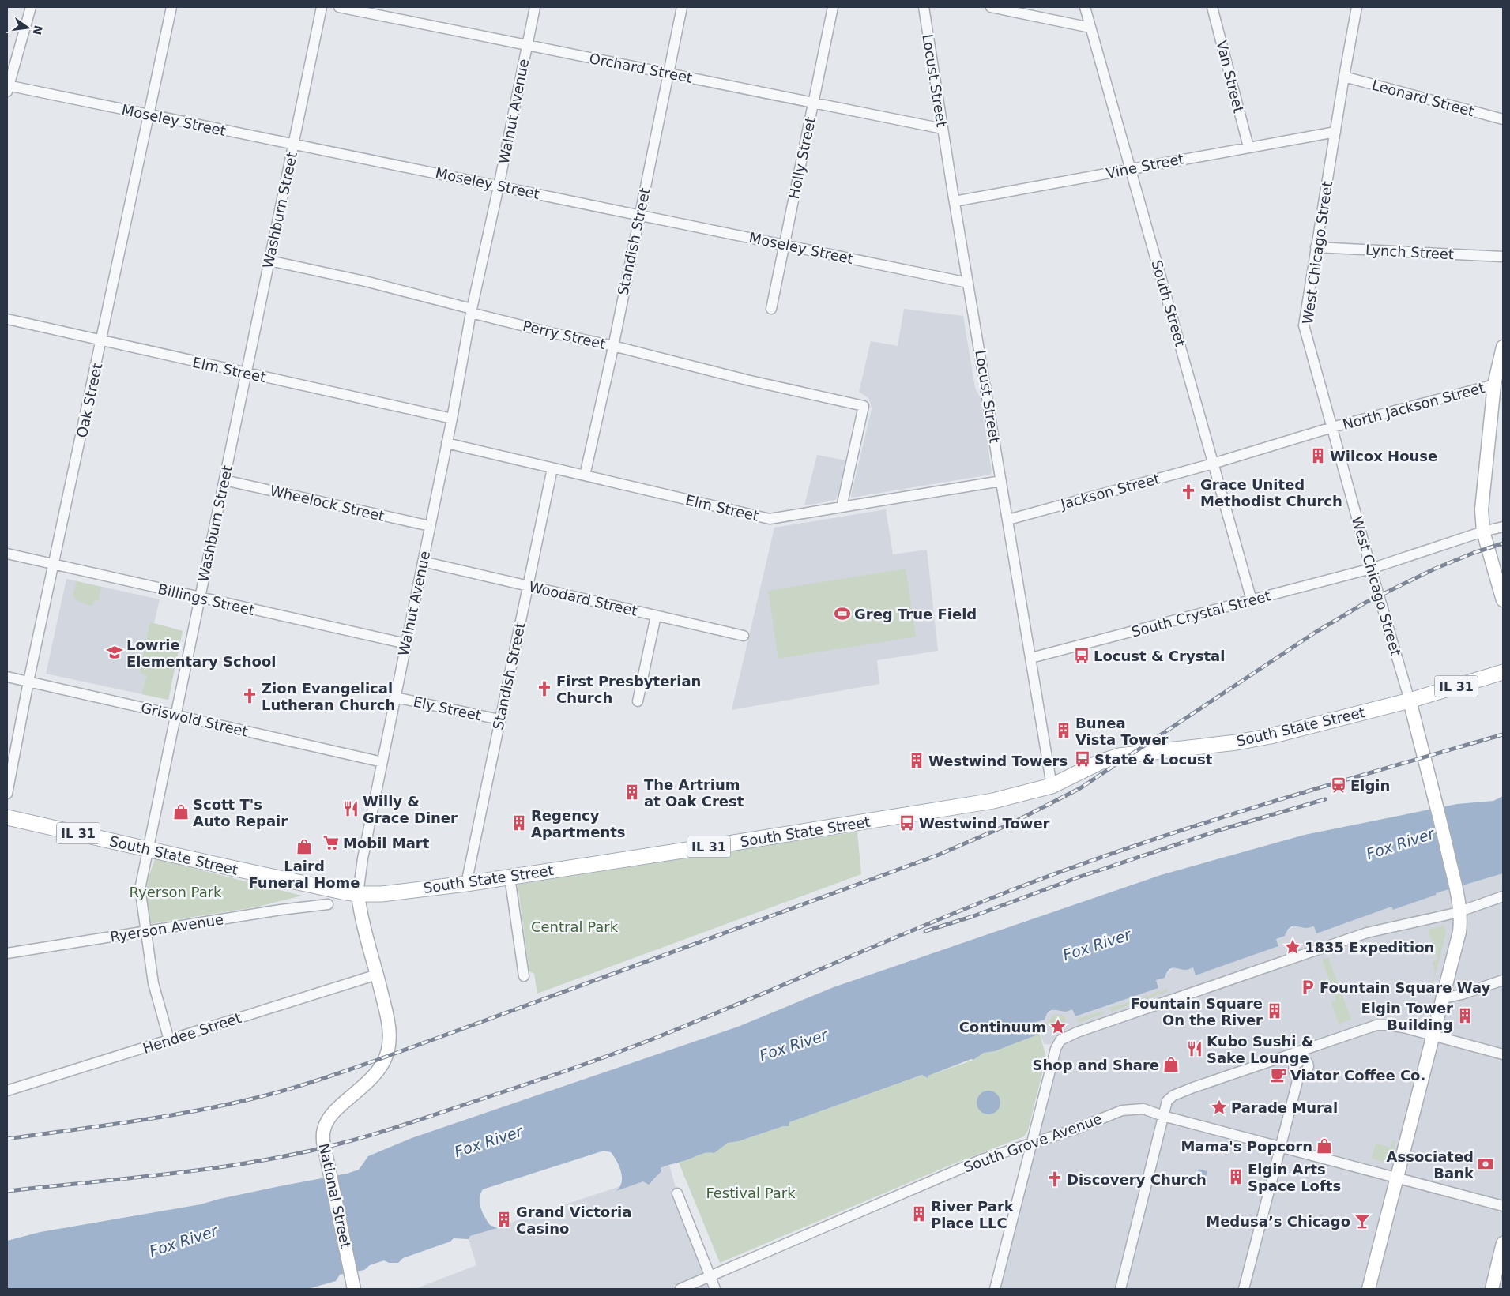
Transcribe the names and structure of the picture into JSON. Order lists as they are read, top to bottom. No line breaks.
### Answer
{"streets":{"main road":["IL 31","South State Street"],"street":["Orchard Street","Van Street","Locust Street","Leonard Street","Walnut Avenue","Moseley Street","Holly Street","Vine Street","Washburn Street","Standish Street","Lynch Street","West Chicago Street","South Street","Perry Street","Elm Street","Oak Street","North Jackson Street","Jackson Street","Wheelock Street","Woodard Street","Billings Street","South Crystal Street","Ely Street","Griswold Street","Ryerson Avenue","Hendee Street","South Grove Avenue","National Street"]},"crossings":[["Orchard Street","Locust Street"],["Orchard Street","Walnut Avenue"],["Orchard Street","Holly Street"],["Orchard Street","Standish Street"],["Van Street","Vine Street"],["Locust Street","Moseley Street"],["Locust Street","Vine Street"],["Locust Street","Elm Street"],["Locust Street","Jackson Street"],["Locust Street","South Crystal Street"],["Locust Street","South State Street"],["Leonard Street","West Chicago Street"],["Walnut Avenue","Moseley Street"],["Walnut Avenue","Perry Street"],["Walnut Avenue","Elm Street"],["Walnut Avenue","Wheelock Street"],["Walnut Avenue","Woodard Street"],["Walnut Avenue","Billings Street"],["Walnut Avenue","Ely Street"],["Walnut Avenue","Griswold Street"],["Walnut Avenue","South State Street"],["Walnut Avenue","National Street"],["Moseley Street","Holly Street"],["Moseley Street","Washburn Street"],["Moseley Street","Standish Street"],["Moseley Street","Oak Street"],["Vine Street","West Chicago Street"],["Vine Street","South Street"],["Washburn Street","Perry Street"],["Washburn Street","Elm Street"],["Washburn Street","Wheelock Street"],["Washburn Street","Billings Street"],["Washburn Street","Griswold Street"],["Washburn Street","South State Street"],["Washburn Street","Ryerson Avenue"],["Washburn Street","Hendee Street"],["Standish Street","Perry Street"],["Standish Street","Elm Street"],["Standish Street","Woodard Street"],["Standish Street","Ely Street"],["Standish Street","South State Street"],["Lynch Street","West Chicago Street"],["West Chicago Street","North Jackson Street"],["West Chicago Street","South Crystal Street"],["West Chicago Street","IL 31"],["West Chicago Street","South State Street"],["South Street","North Jackson Street"],["South Street","Jackson Street"],["South Street","South Crystal Street"],["Perry Street","Elm Street"],["Elm Street","Oak Street"],["Oak Street","Billings Street"],["Oak Street","Griswold Street"],["North Jackson Street","Jackson Street"],["IL 31","South State Street"],["South State Street","National Street"],["Hendee Street","National Street"]],"water":["Fox River"],"parks":["Ryerson Park","Central Park","Festival Park"],"places":{"building":["Wilcox House","Bunea Vista Tower","Westwind Towers","The Artrium at Oak Crest","Regency Apartments","Fountain Square On the River","Elgin Tower Building","Elgin Arts Space Lofts","River Park Place LLC","Grand Victoria Casino"],"church":["Grace United Methodist Church","First Presbyterian Church","Zion Evangelical Lutheran Church","Discovery Church"],"sports":["Greg True Field"],"school or university":["Lowrie Elementary School"],"bus stop":["Locust & Crystal","State & Locust","Westwind Tower"],"station":["Elgin"],"restaurant":["Willy & Grace Diner","Kubo Sushi & Sake Lounge"],"shop":["Scott T's Auto Repair","Laird Funeral Home","Shop and Share","Mama's Popcorn"],"supermarket":["Mobil Mart"],"place":["1835 Expedition","Continuum","Parade Mural"],"parking":["Fountain Square Way"],"cafe":["Viator Coffee Co."],"bank":["Associated Bank"],"bar":["Medusa’s Chicago"]},"north":"right"}
